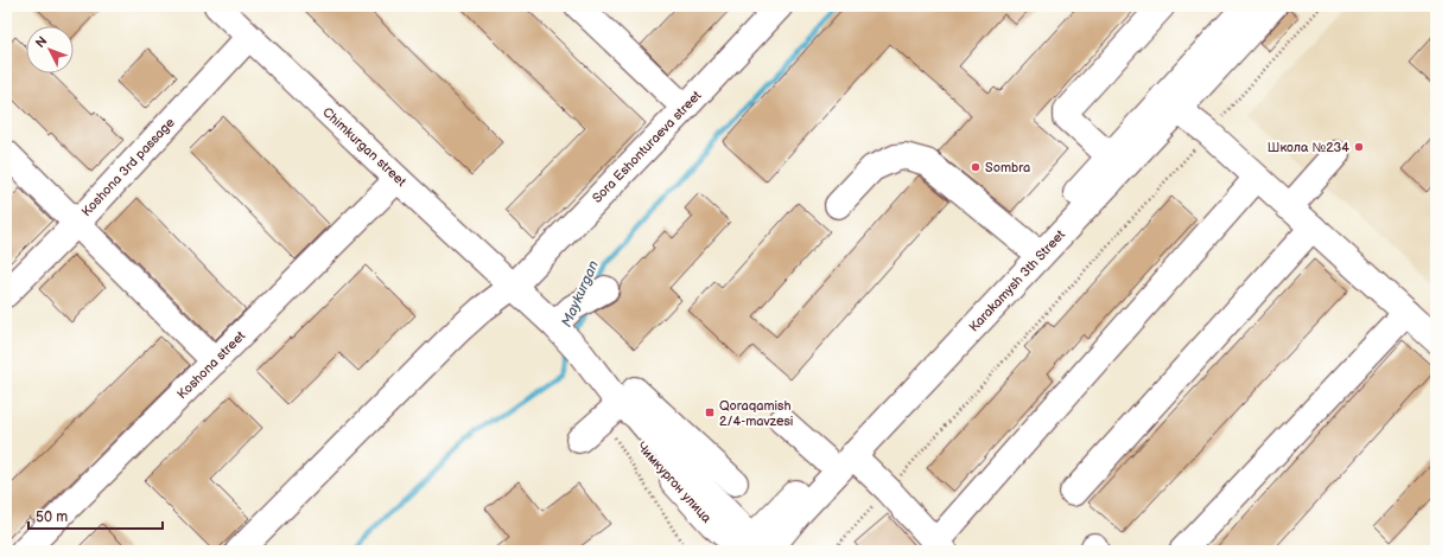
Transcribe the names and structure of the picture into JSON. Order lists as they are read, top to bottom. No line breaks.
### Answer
{"streets":{"street":["Chimkurgan street","Sora Eshonturaeva street","Koshona 3rd passage","Karakamysh 3th Street","Koshona street","Чимкургон улица"]},"crossings":[["Chimkurgan street","Sora Eshonturaeva street"],["Chimkurgan street","Koshona 3rd passage"],["Chimkurgan street","Koshona street"],["Chimkurgan street","Чимкургон улица"],["Sora Eshonturaeva street","Чимкургон улица"],["Karakamysh 3th Street","Чимкургон улица"]],"water":["Maykurgan"],"places":{"other":["Школа №234","Sombra"],"transit":["Qoraqamish 2/4-mavzesi"]},"scale_bar":"50 m","north":"top left"}
